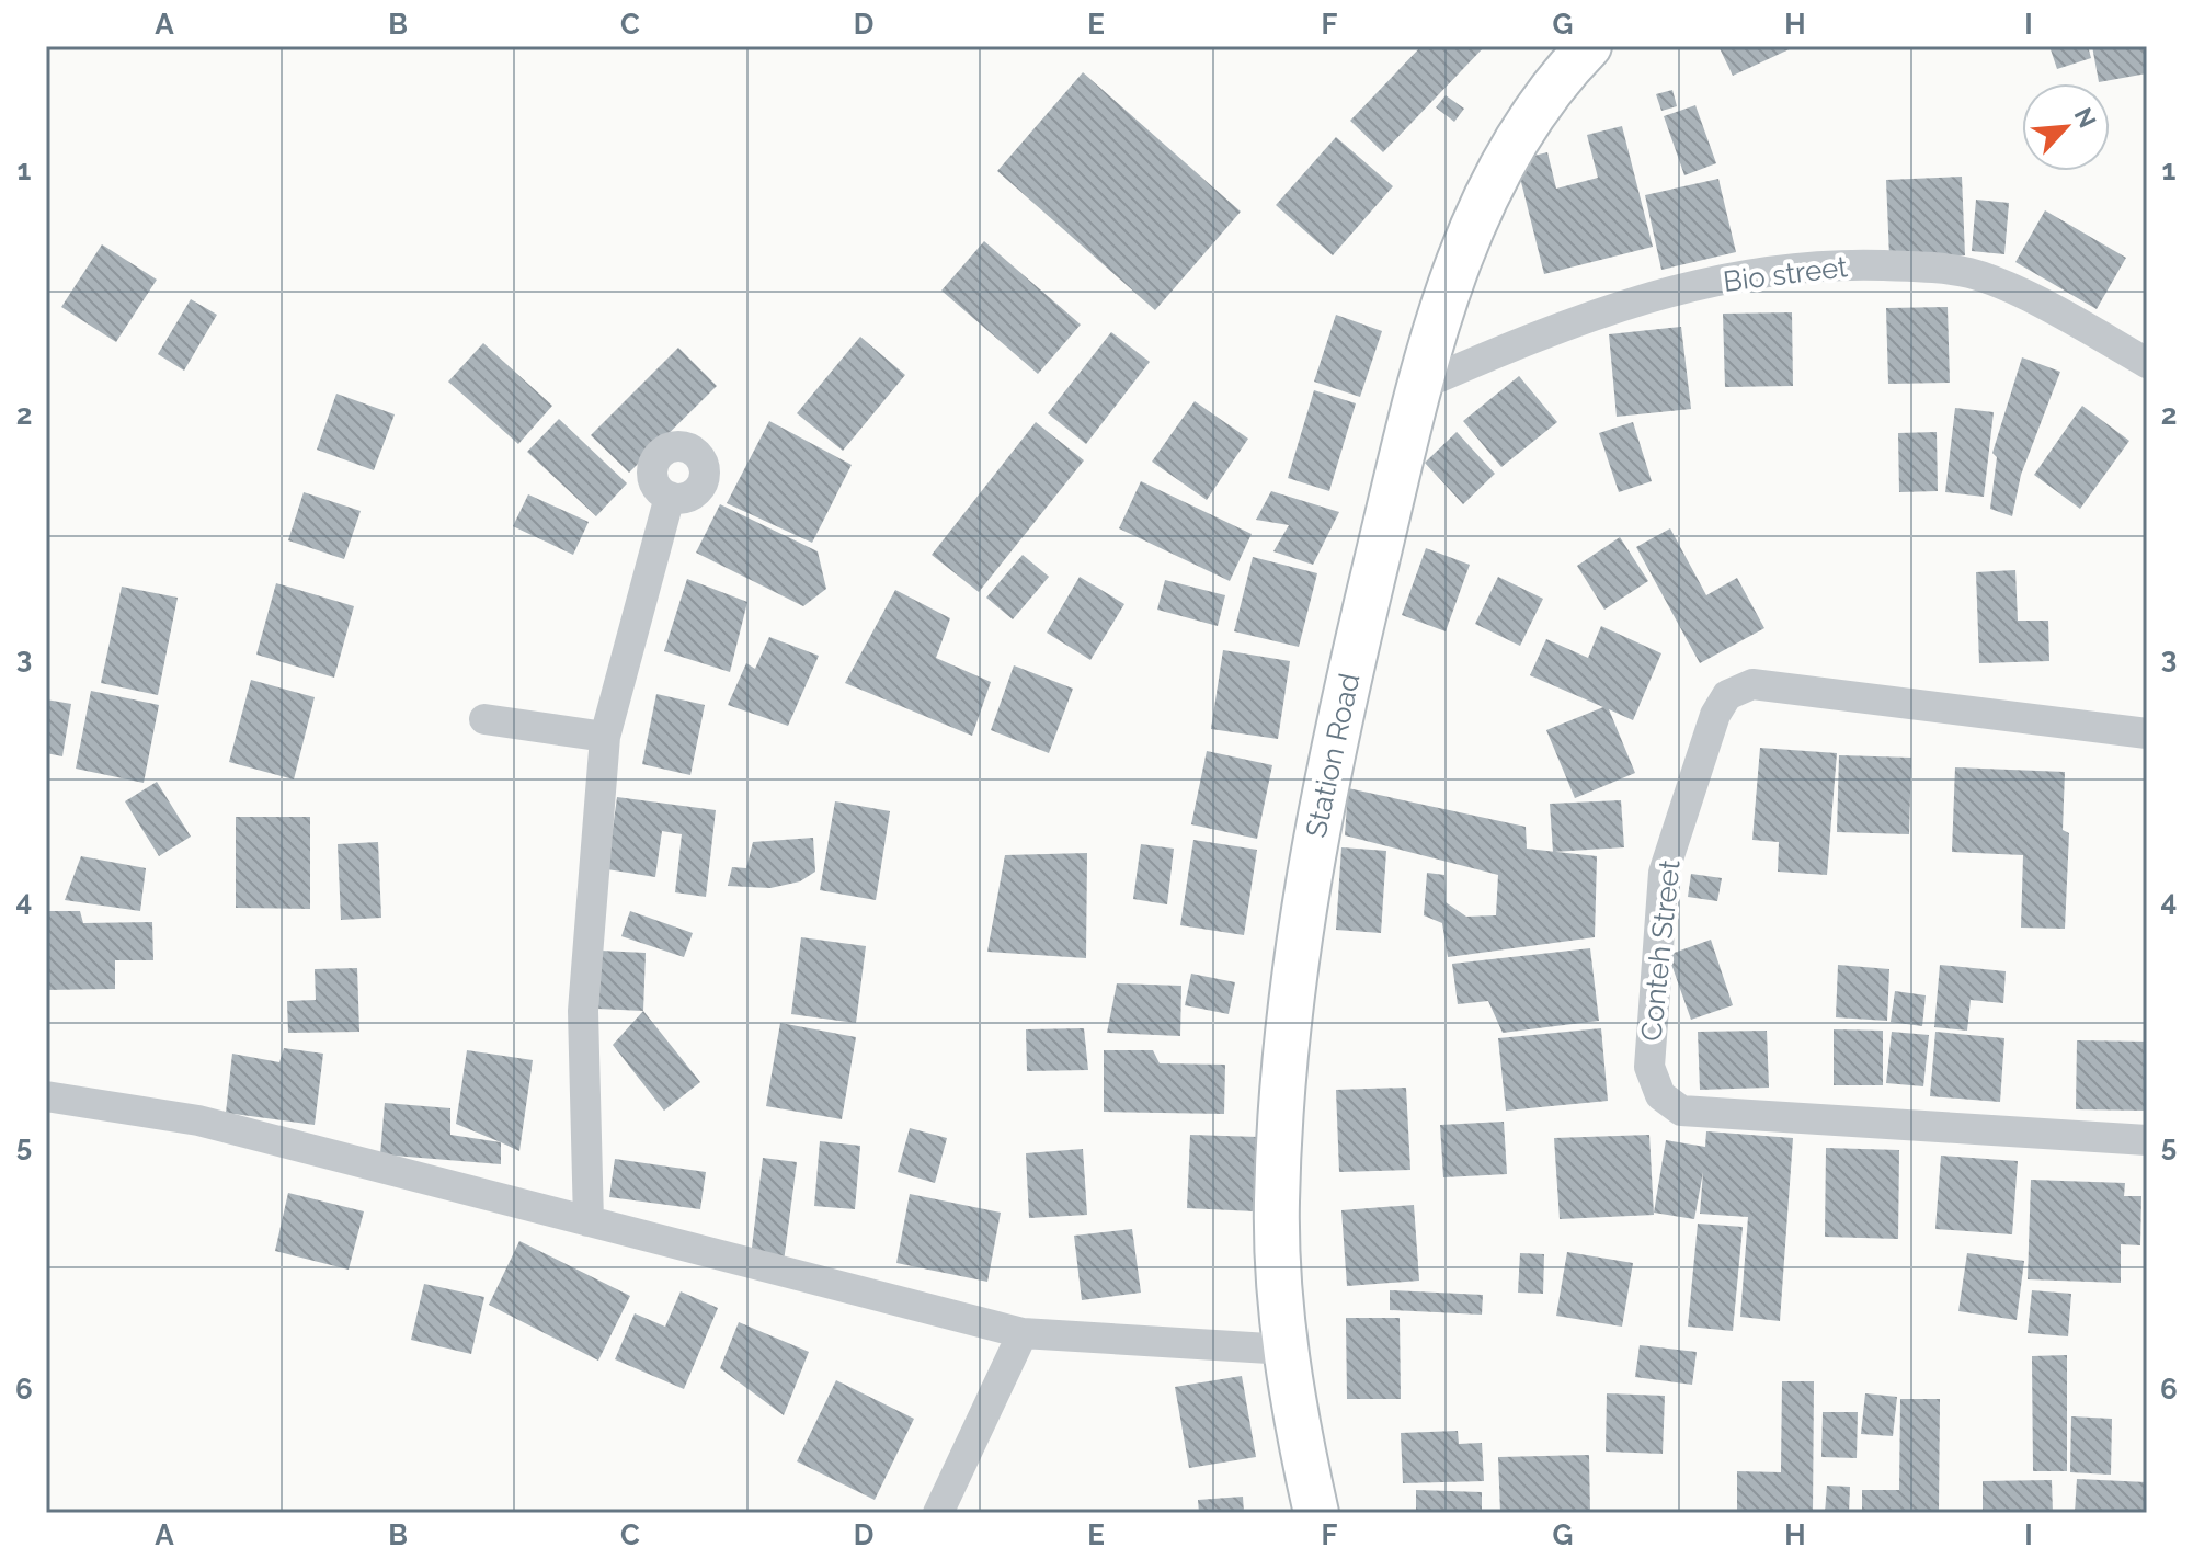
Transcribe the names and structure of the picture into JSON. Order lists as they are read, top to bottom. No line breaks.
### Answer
{"streets":{"main road":["Station Road"],"street":["Bio street","Conteh Street"]},"crossings":[["Bio street","Station Road"]],"north":"top right","grid":{"columns":["A","B","C","D","E","F","G","H","I"],"rows":["1","2","3","4","5","6"]}}
